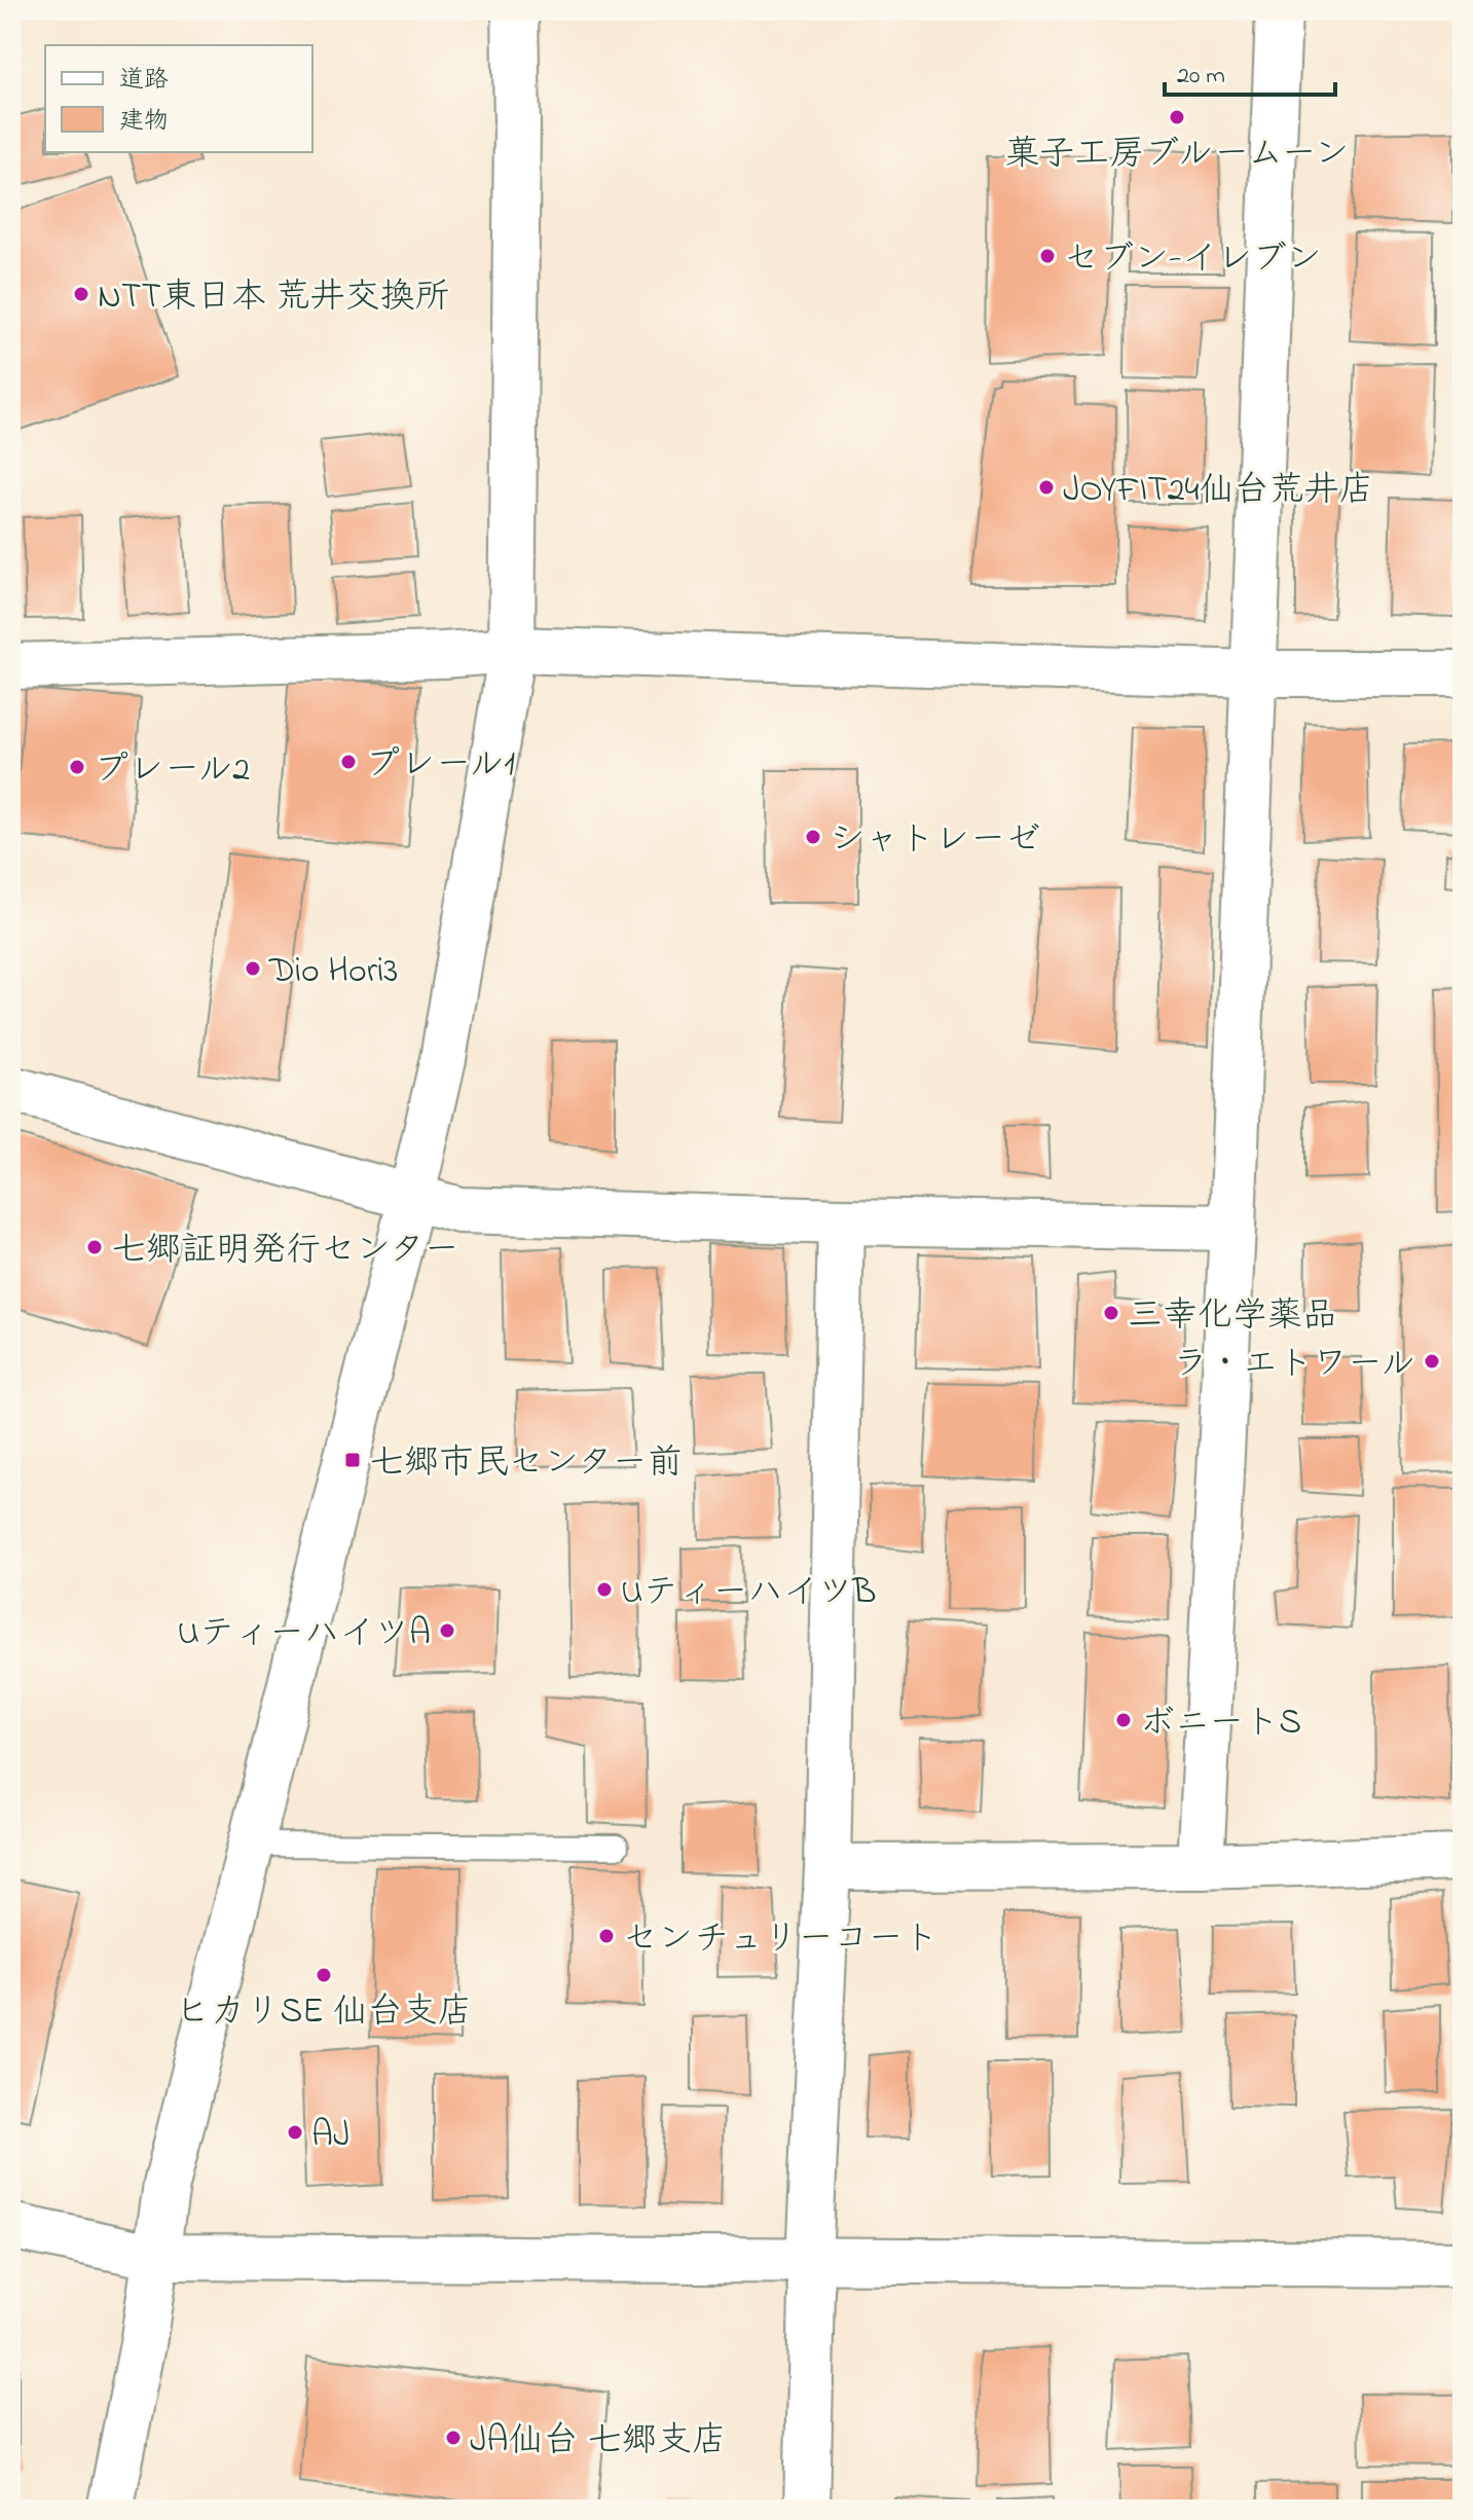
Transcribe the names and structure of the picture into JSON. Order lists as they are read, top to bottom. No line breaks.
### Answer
{"places":{"other":["菓子工房ブルームーン","セブン-イレブン","NTT東日本 荒井交換所","JOYFIT24仙台荒井店","プレール1","プレール2","シャトレーゼ","Dio Hori3","七郷証明発行センター","三幸化学薬品","ラ・エトワール","UティーハイツB","UティーハイツA","ボニートS","センチュリーコート","ヒカリSE 仙台支店","AJ","JA仙台 七郷支店"],"transit":["七郷市民センター前"]},"legend":["道路","建物"],"scale_bar":"20 m"}
